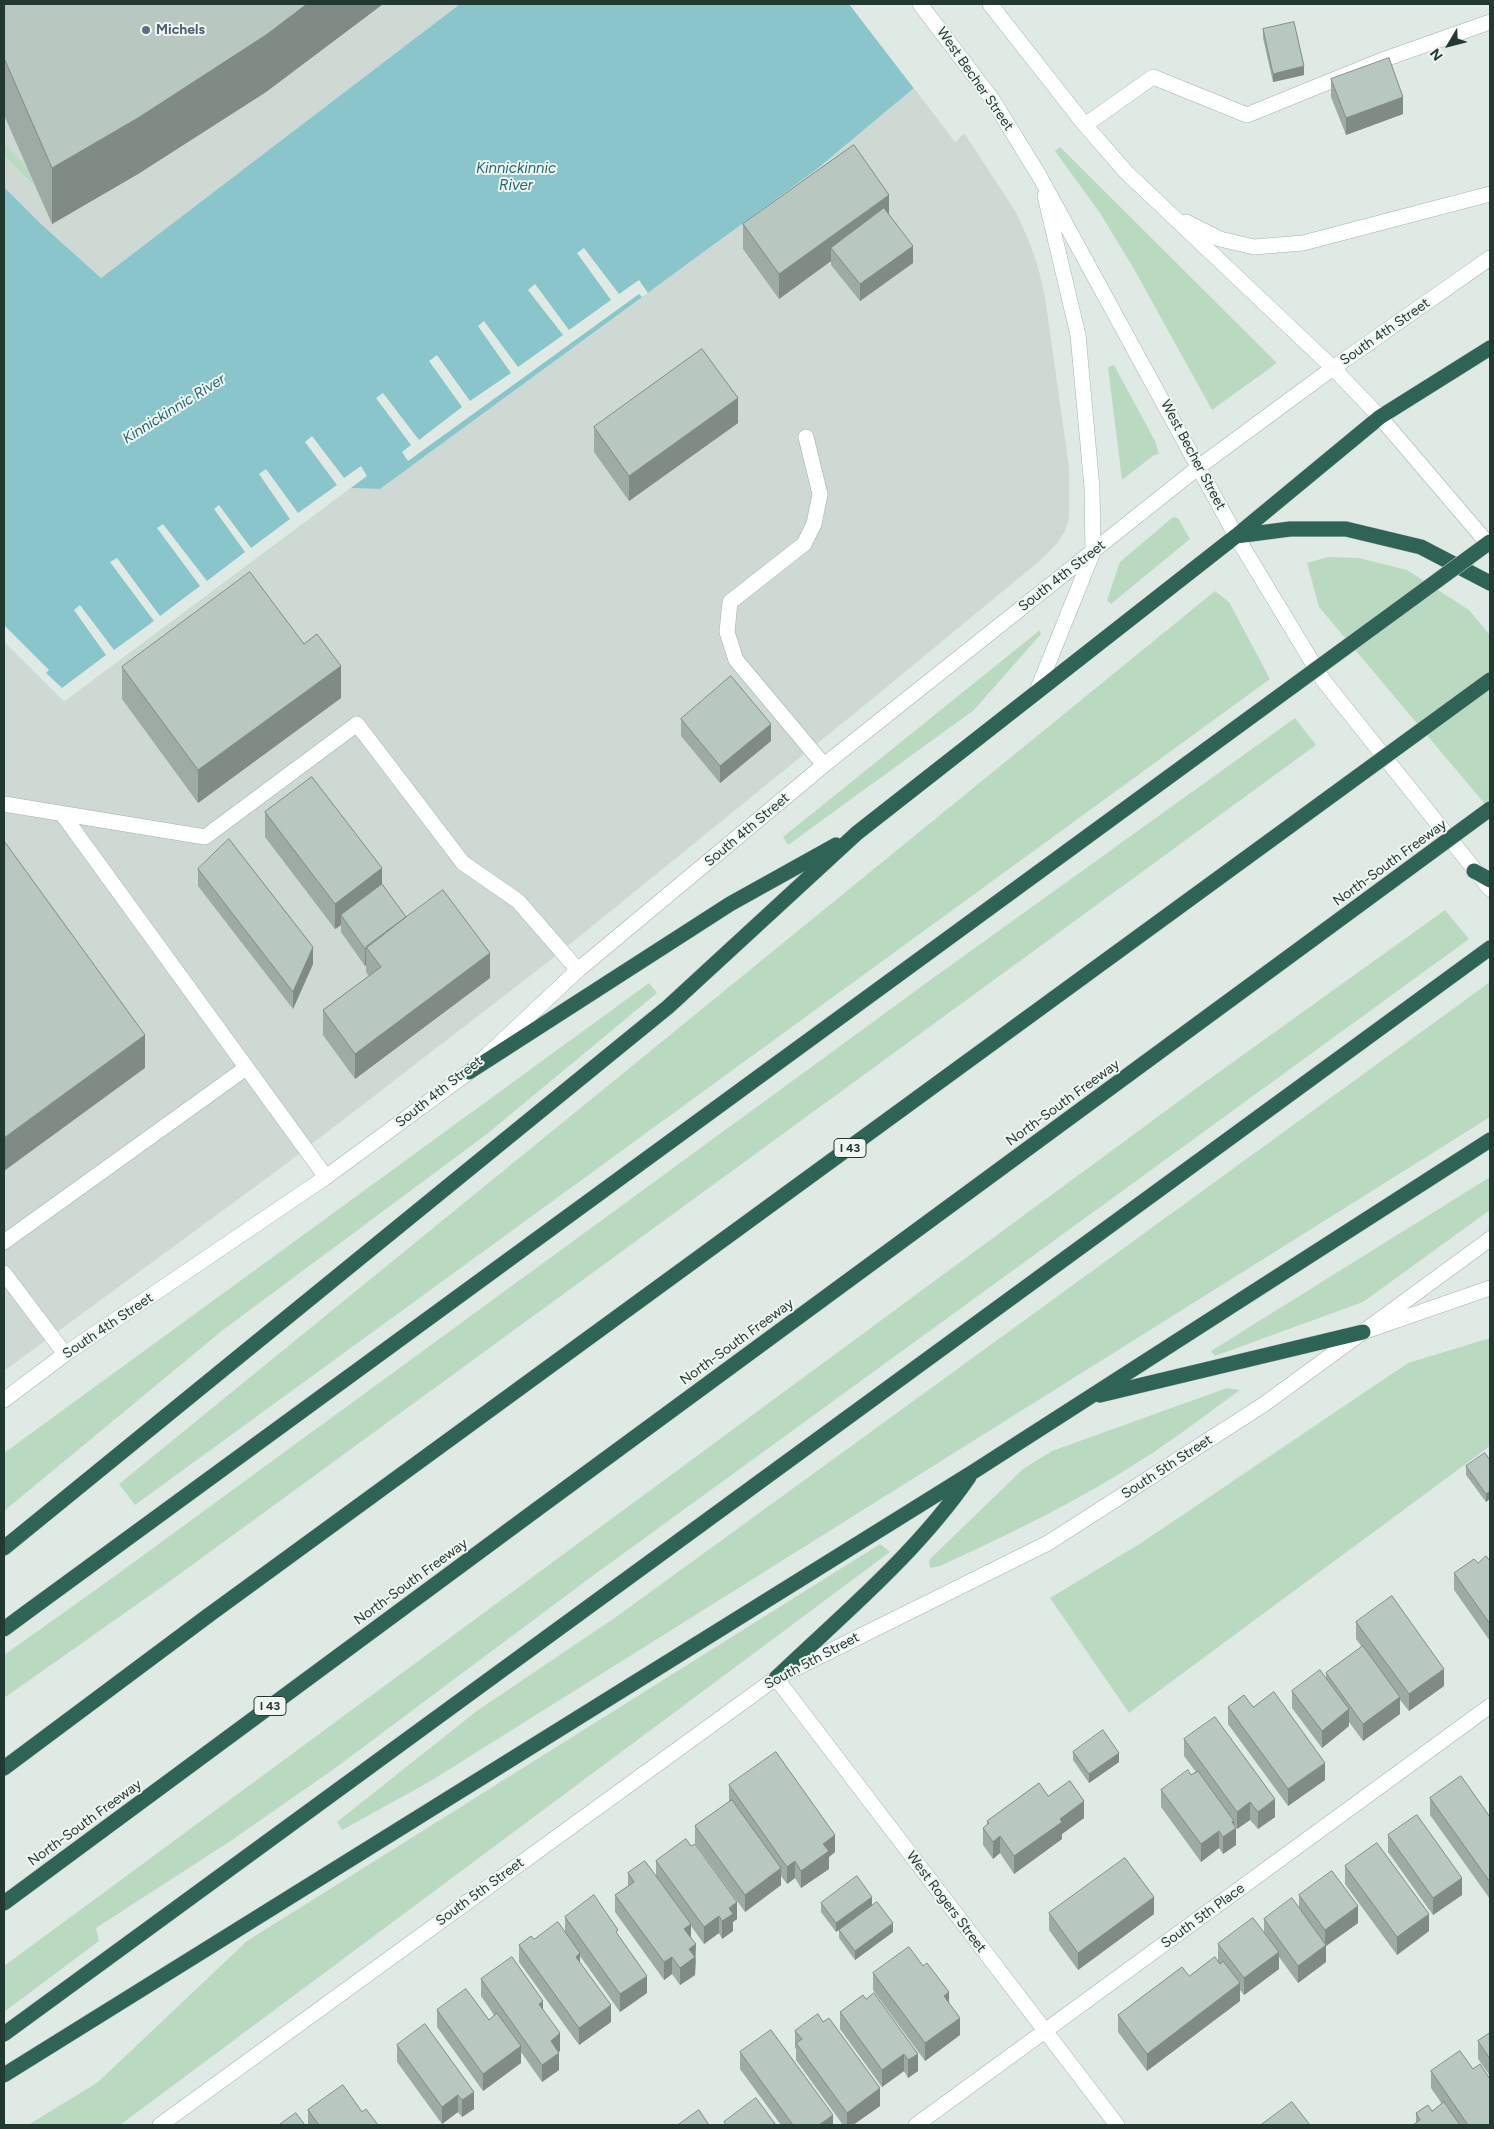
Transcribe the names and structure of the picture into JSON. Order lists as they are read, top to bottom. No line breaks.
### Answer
{"streets":{"highway":["North-South Freeway","I 43"],"street":["West Becher Street","South 4th Street","South 5th Street","West Rogers Street","South 5th Place"]},"crossings":[["West Becher Street","South 4th Street"],["South 5th Street","West Rogers Street"],["West Rogers Street","South 5th Place"]],"water":["Kinnickinnic River"],"places":["Michels"],"north":"bottom left"}
